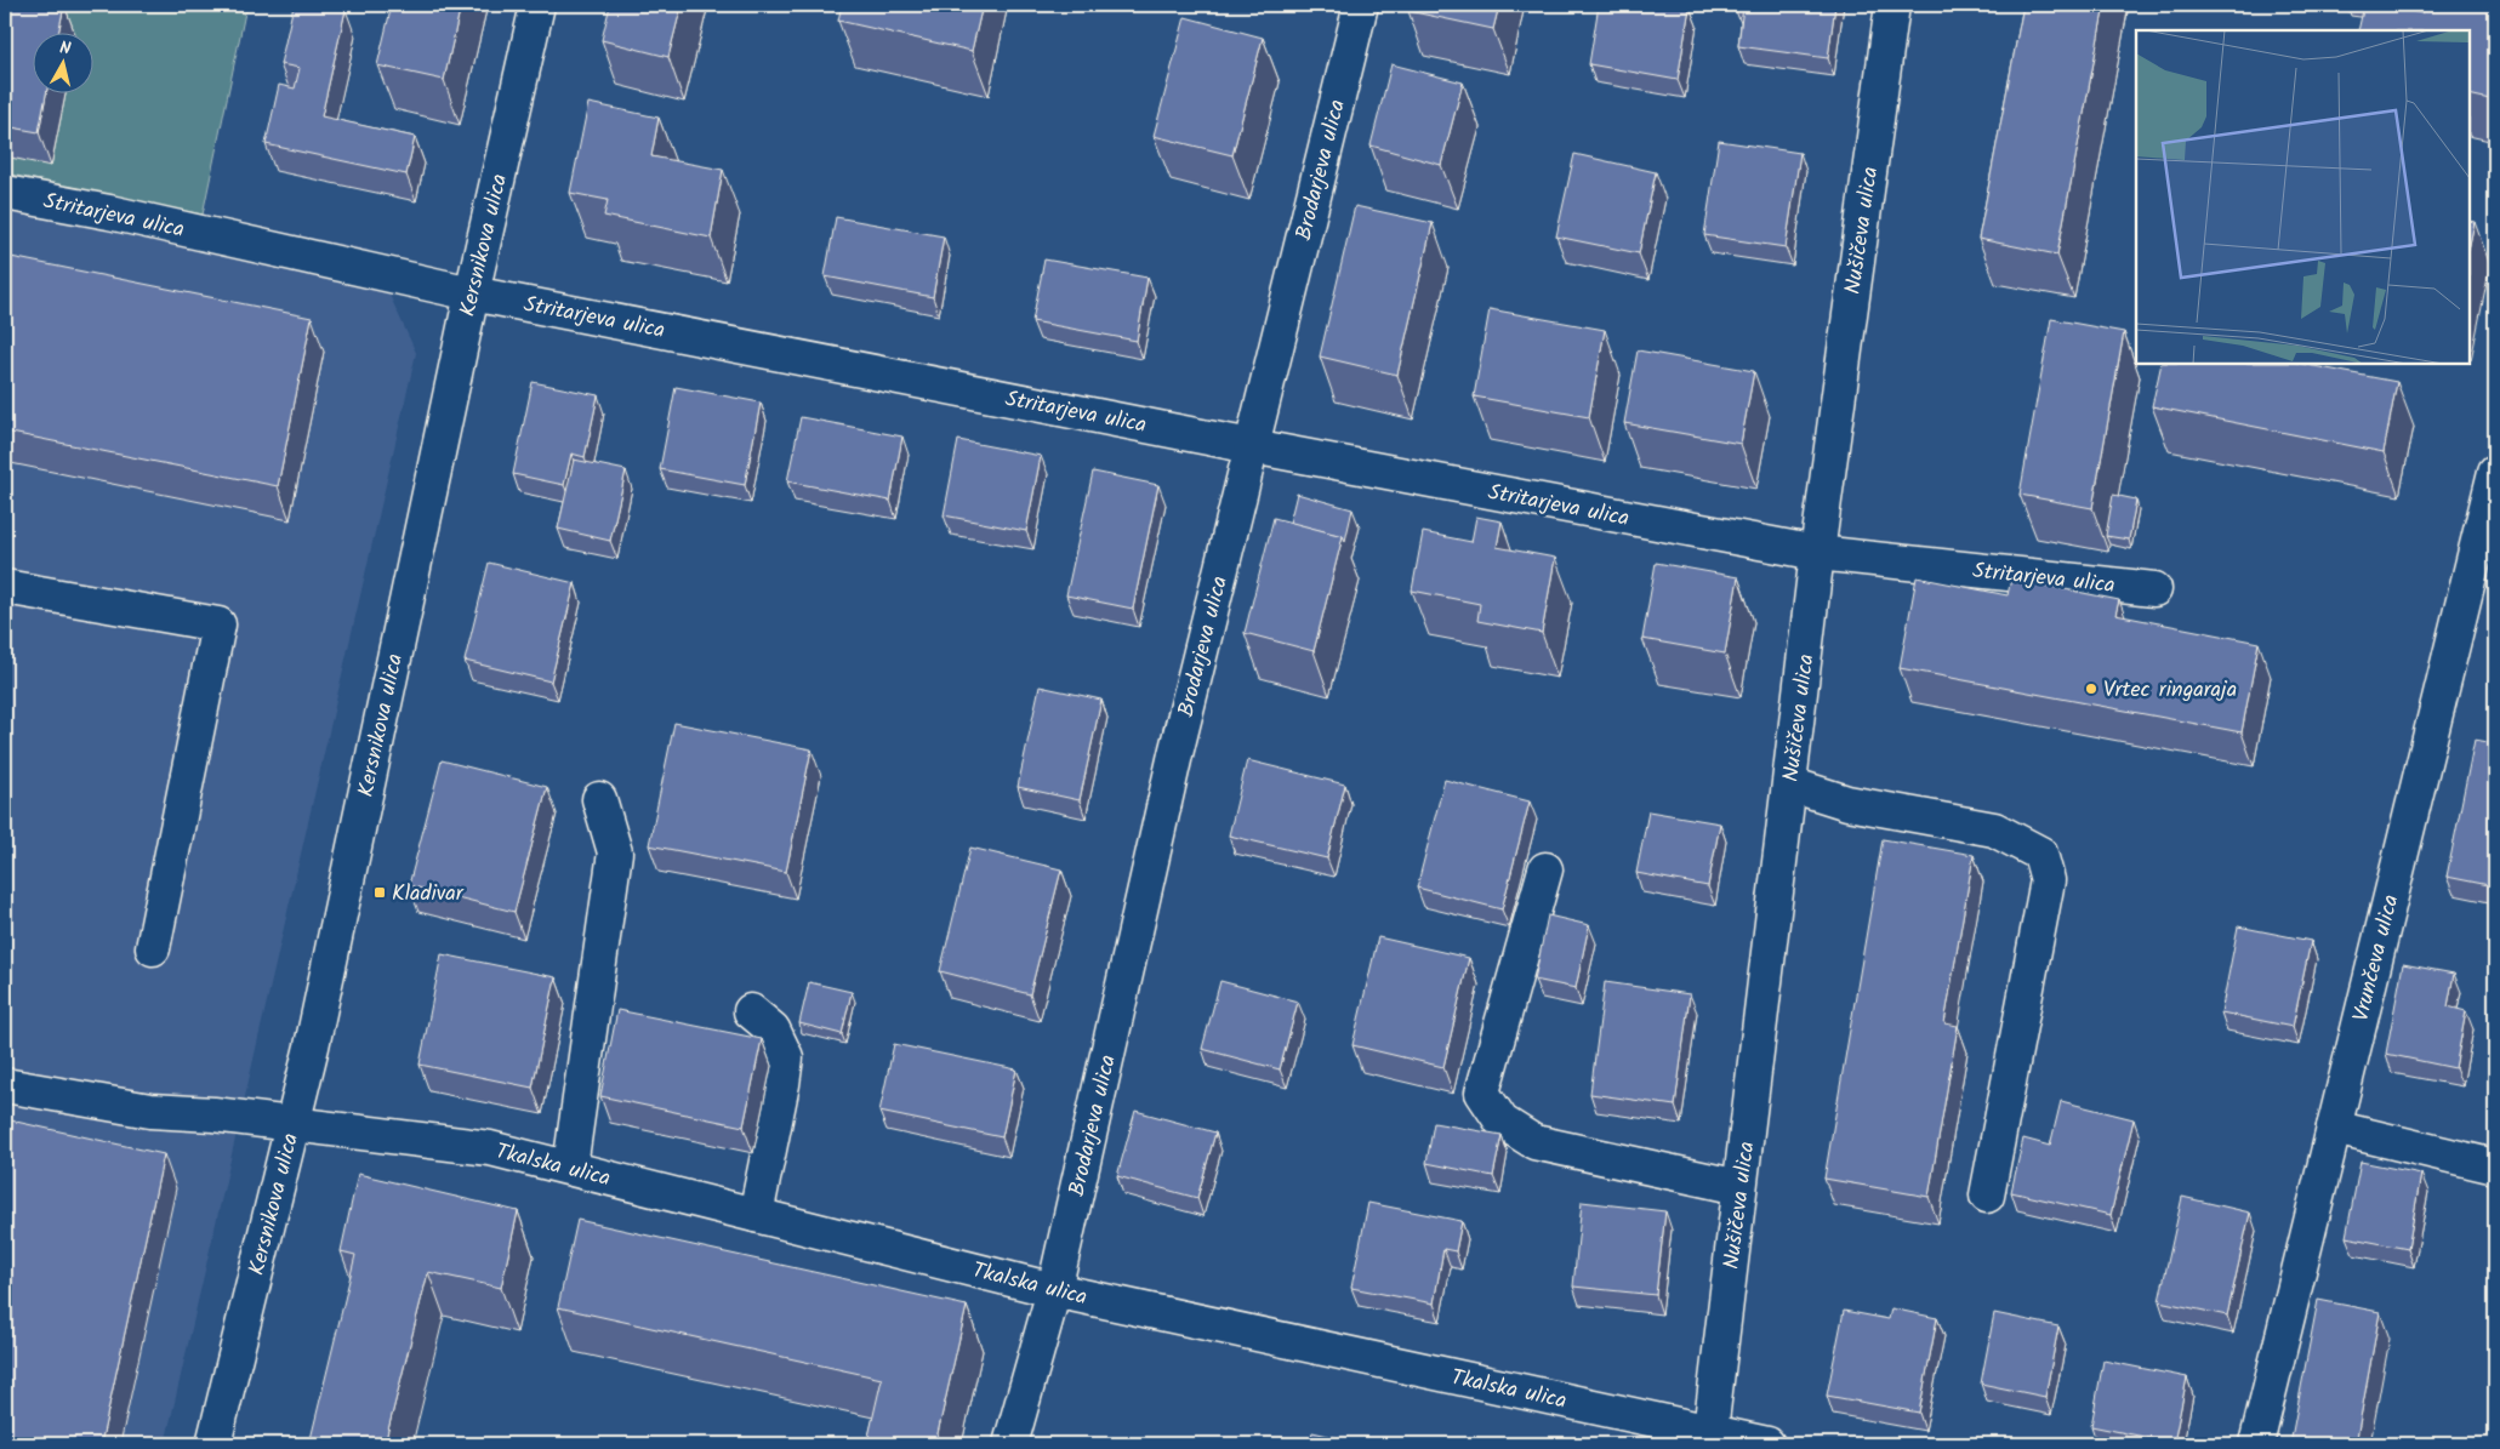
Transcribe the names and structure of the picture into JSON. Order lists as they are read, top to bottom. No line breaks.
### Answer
{"streets":{"street":["Brodarjeva ulica","Stritarjeva ulica","Nušičeva ulica","Kersnikova ulica","Vrunčeva ulica","Tkalska ulica"]},"crossings":[["Brodarjeva ulica","Stritarjeva ulica"],["Brodarjeva ulica","Tkalska ulica"],["Stritarjeva ulica","Nušičeva ulica"],["Stritarjeva ulica","Kersnikova ulica"],["Nušičeva ulica","Tkalska ulica"],["Kersnikova ulica","Tkalska ulica"]],"places":{"other":["Vrtec ringaraja"],"transit":["Kladivar"]},"north":"top"}
